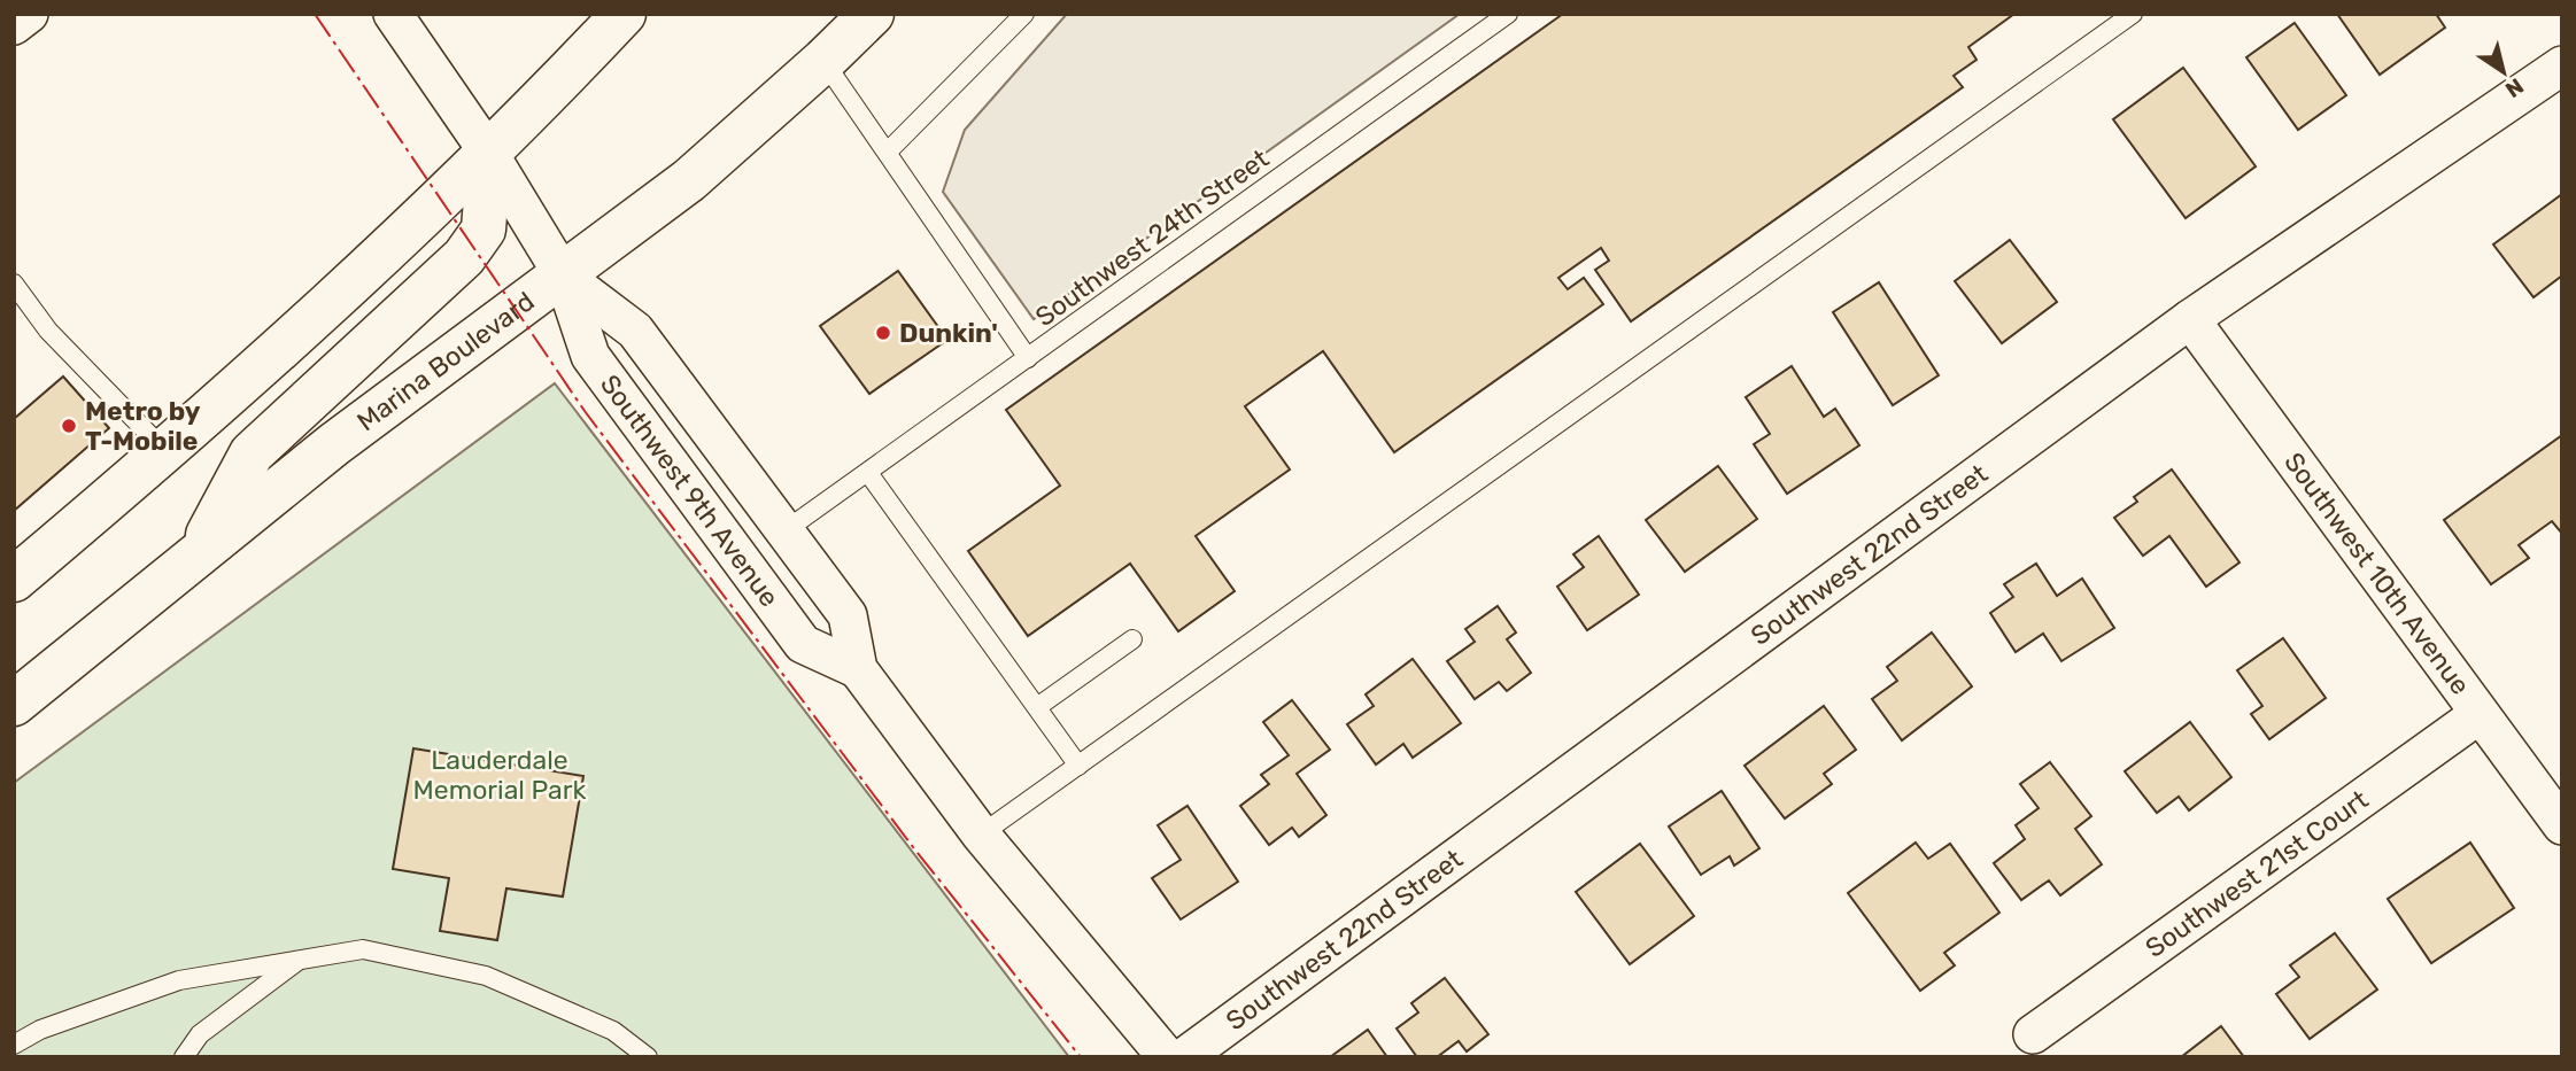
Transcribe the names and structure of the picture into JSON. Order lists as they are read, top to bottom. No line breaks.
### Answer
{"streets":{"main road":["Marina Boulevard"],"street":["Southwest 9th Avenue","Southwest 22nd Street","Southwest 10th Avenue","Southwest 21st Court"],"lane":["Southwest 24th Street"]},"crossings":[["Southwest 24th Street","Southwest 9th Avenue"],["Marina Boulevard","Southwest 9th Avenue"],["Southwest 22nd Street","Southwest 10th Avenue"],["Southwest 10th Avenue","Southwest 21st Court"]],"parks":["Lauderdale Memorial Park"],"places":["Dunkin'","Metro by T-Mobile"],"north":"bottom right"}
